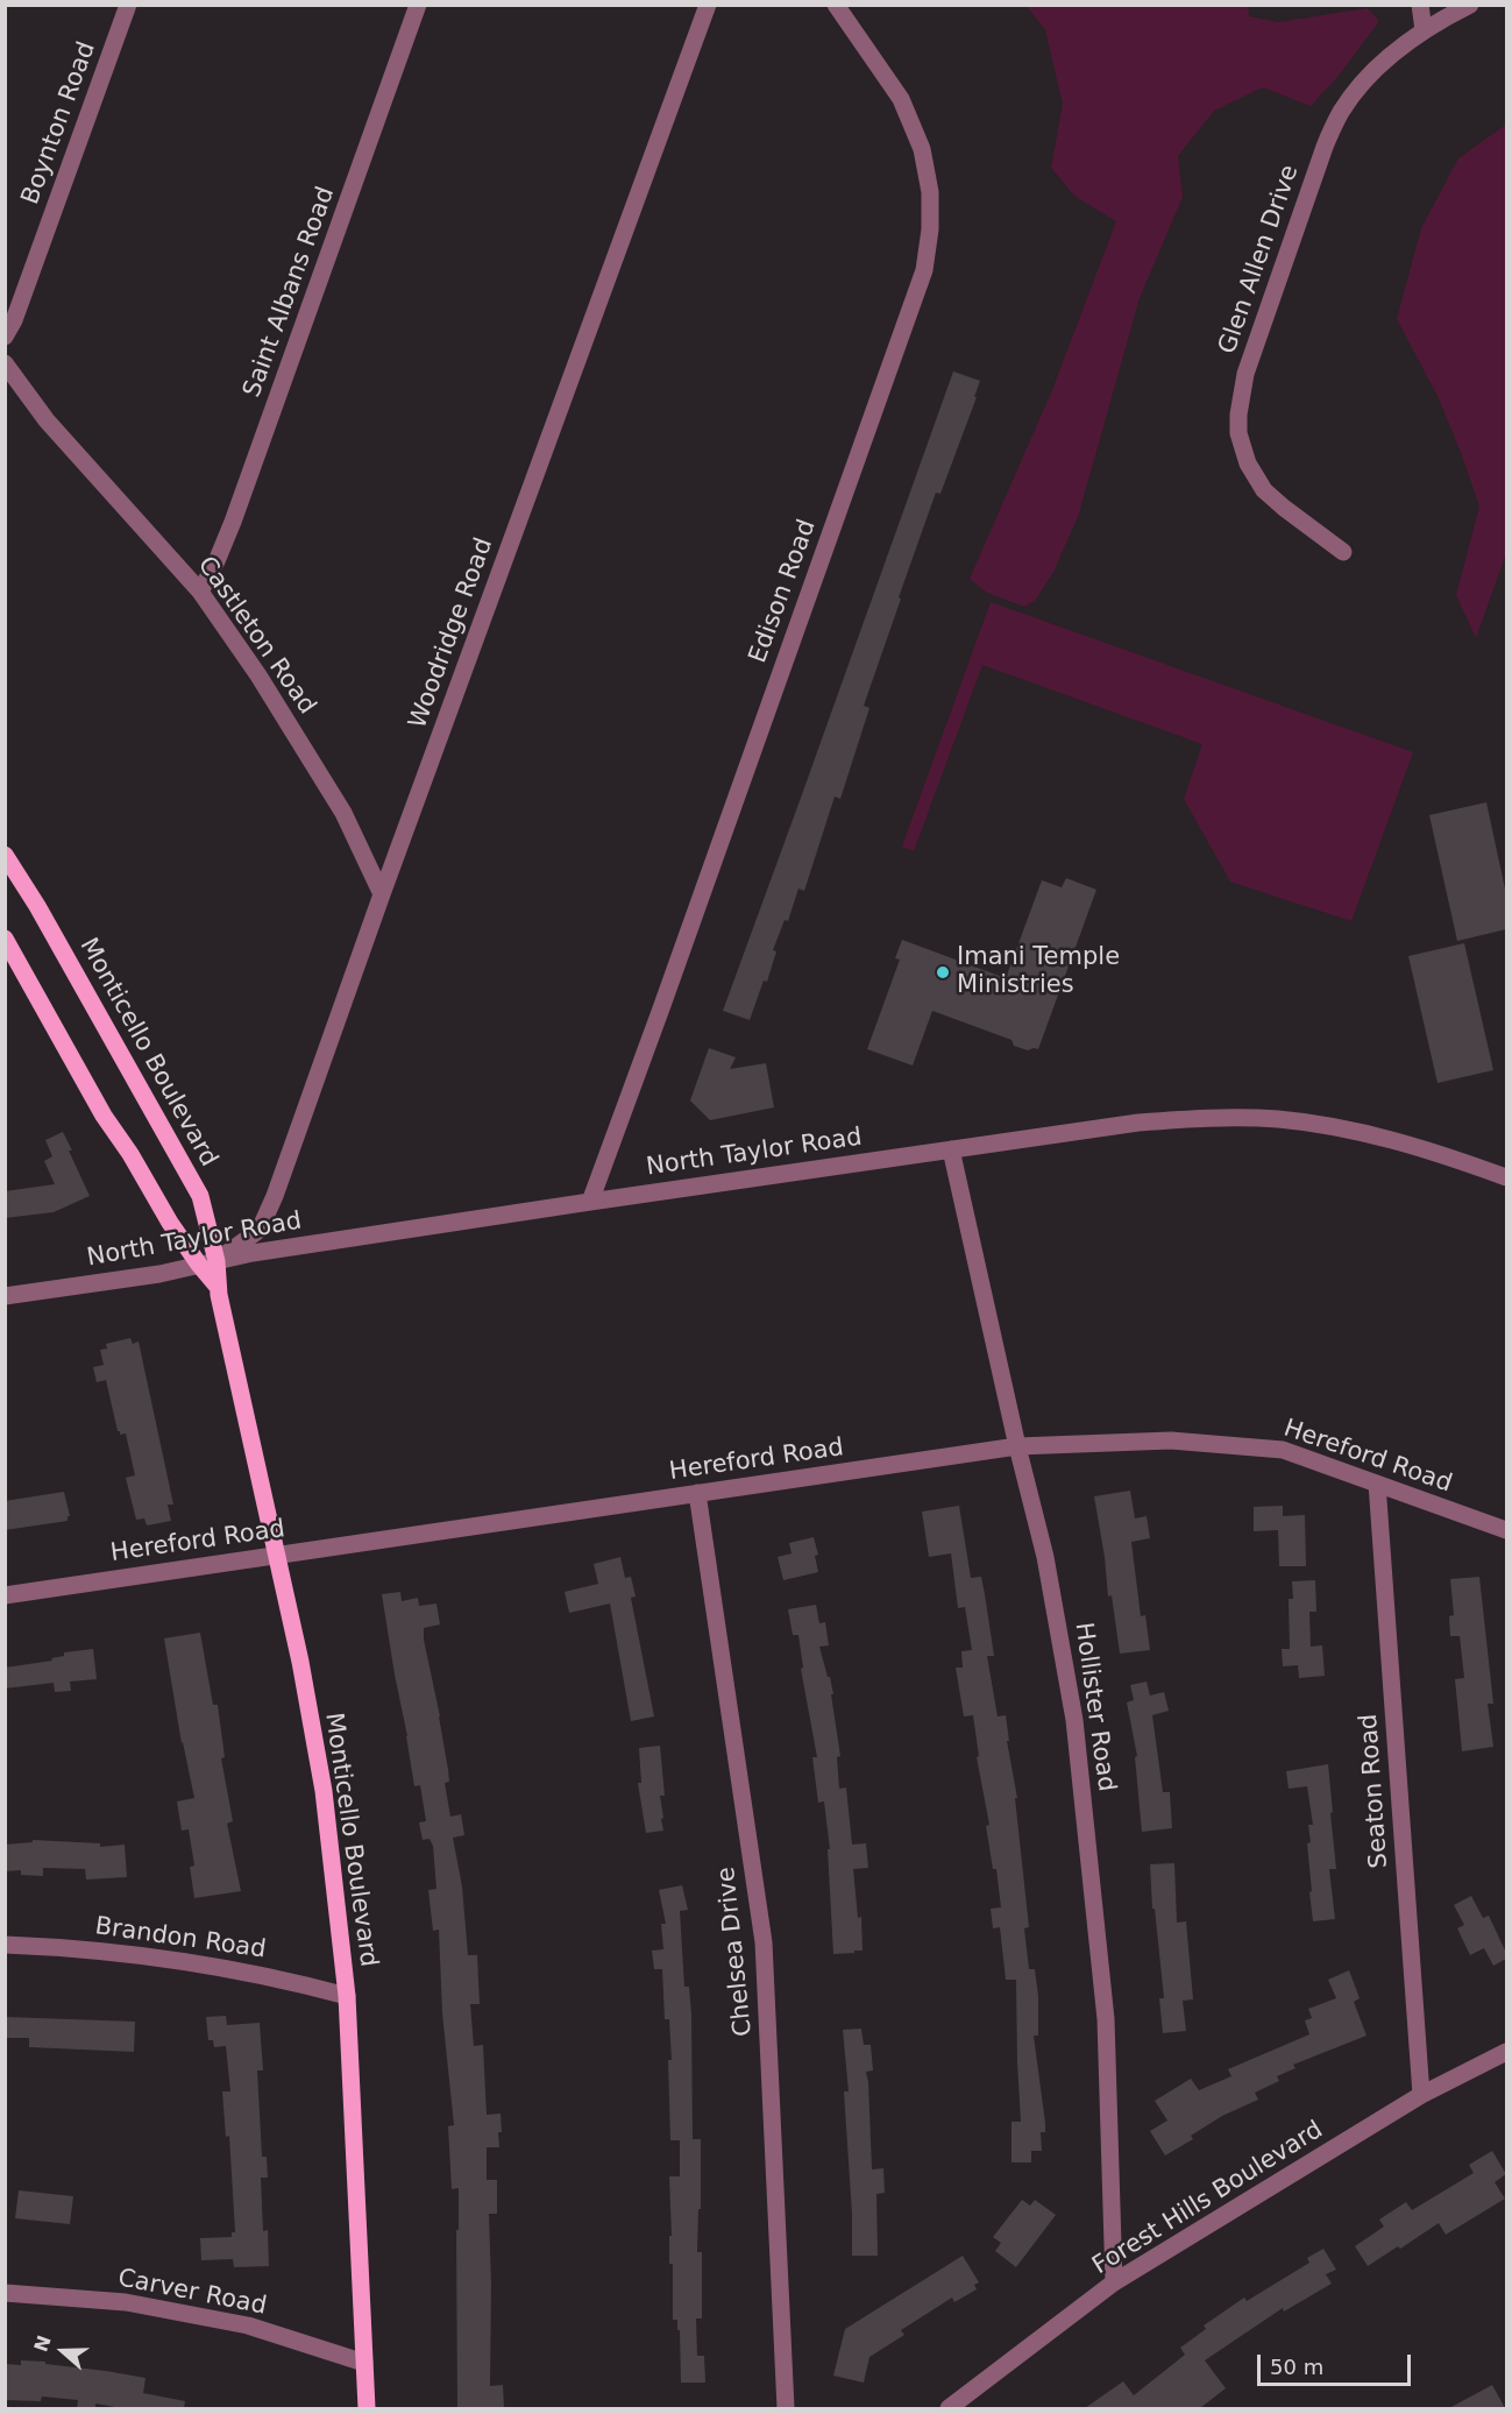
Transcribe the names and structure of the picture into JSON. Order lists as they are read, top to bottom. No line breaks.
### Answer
{"streets":{"main road":["Monticello Boulevard"],"street":["Boynton Road","Glen Allen Drive","Saint Albans Road","Edison Road","Woodridge Road","Castleton Road","North Taylor Road","Hereford Road","Hollister Road","Seaton Road","Brandon Road","Chelsea Drive","Forest Hills Boulevard","Carver Road"]},"crossings":[["Saint Albans Road","Castleton Road"],["Edison Road","North Taylor Road"],["Woodridge Road","Castleton Road"],["Woodridge Road","Monticello Boulevard"],["Woodridge Road","North Taylor Road"],["Monticello Boulevard","North Taylor Road"],["Monticello Boulevard","Hereford Road"],["Monticello Boulevard","Brandon Road"],["Monticello Boulevard","Carver Road"],["North Taylor Road","Hollister Road"],["Hereford Road","Hollister Road"],["Hereford Road","Seaton Road"],["Hereford Road","Chelsea Drive"],["Hollister Road","Forest Hills Boulevard"],["Seaton Road","Forest Hills Boulevard"]],"places":["Imani Temple Ministries"],"scale_bar":"50 m","north":"left"}
